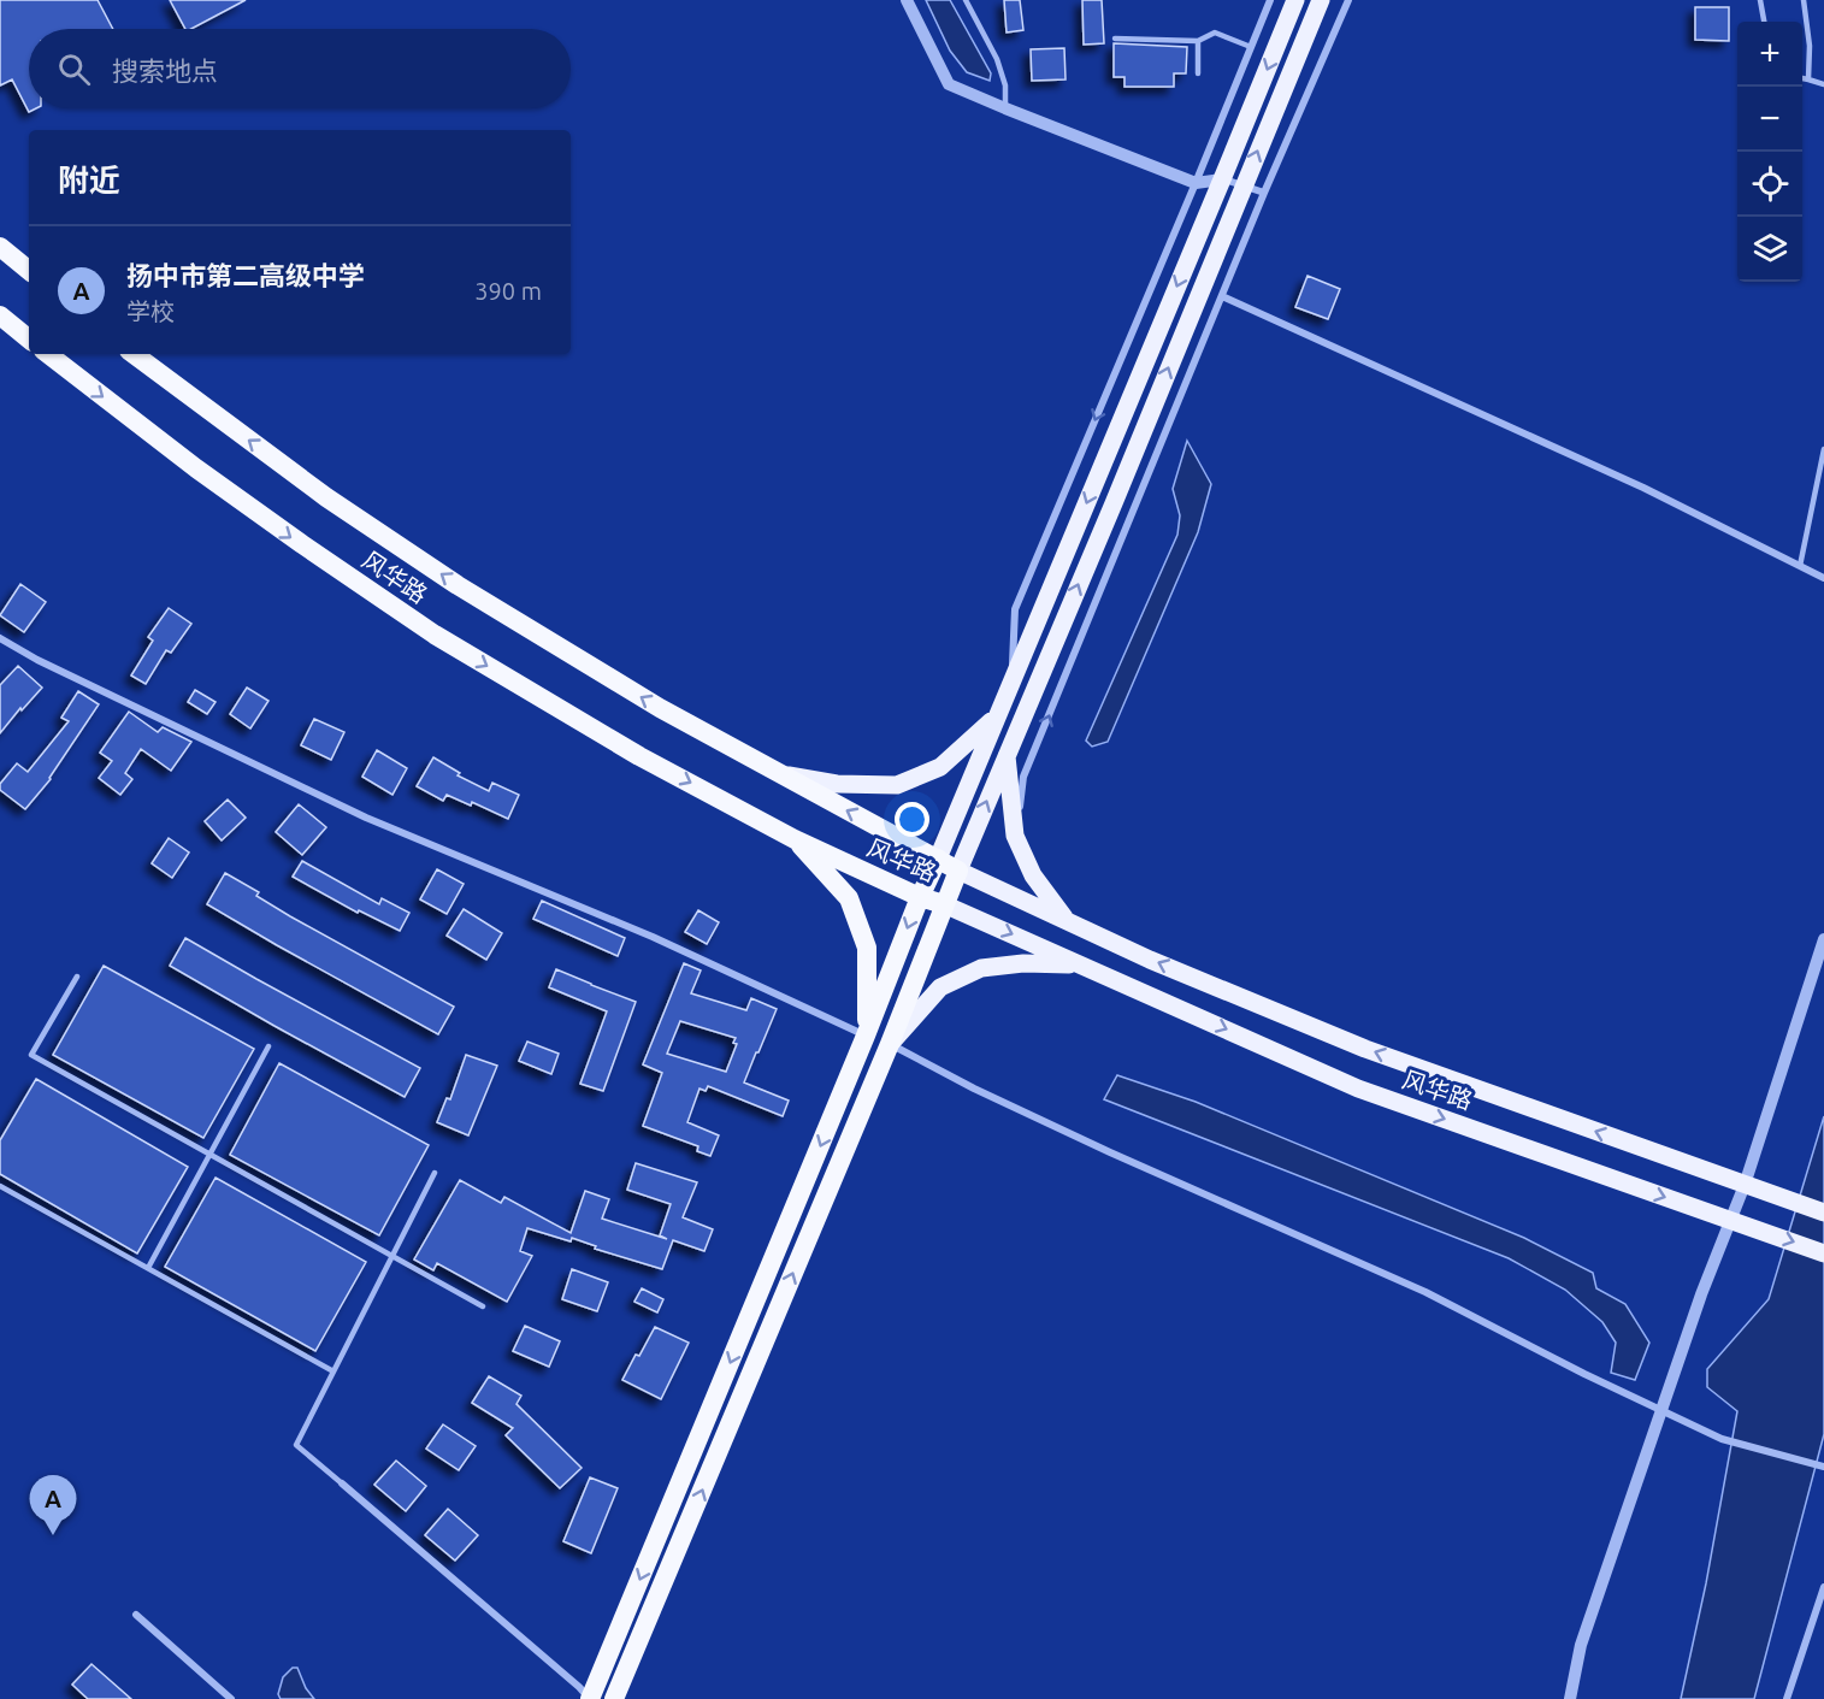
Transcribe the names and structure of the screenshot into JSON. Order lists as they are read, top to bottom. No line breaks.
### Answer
{"streets":{"highway":["风华路"]},"page":{"map_buttons":["+","−"],"search":"搜索地点","heading":"附近","list":[{"mark":"A","name":"扬中市第二高级中学","note":"学校","value":"390 m"}],"pins":"A"}}
